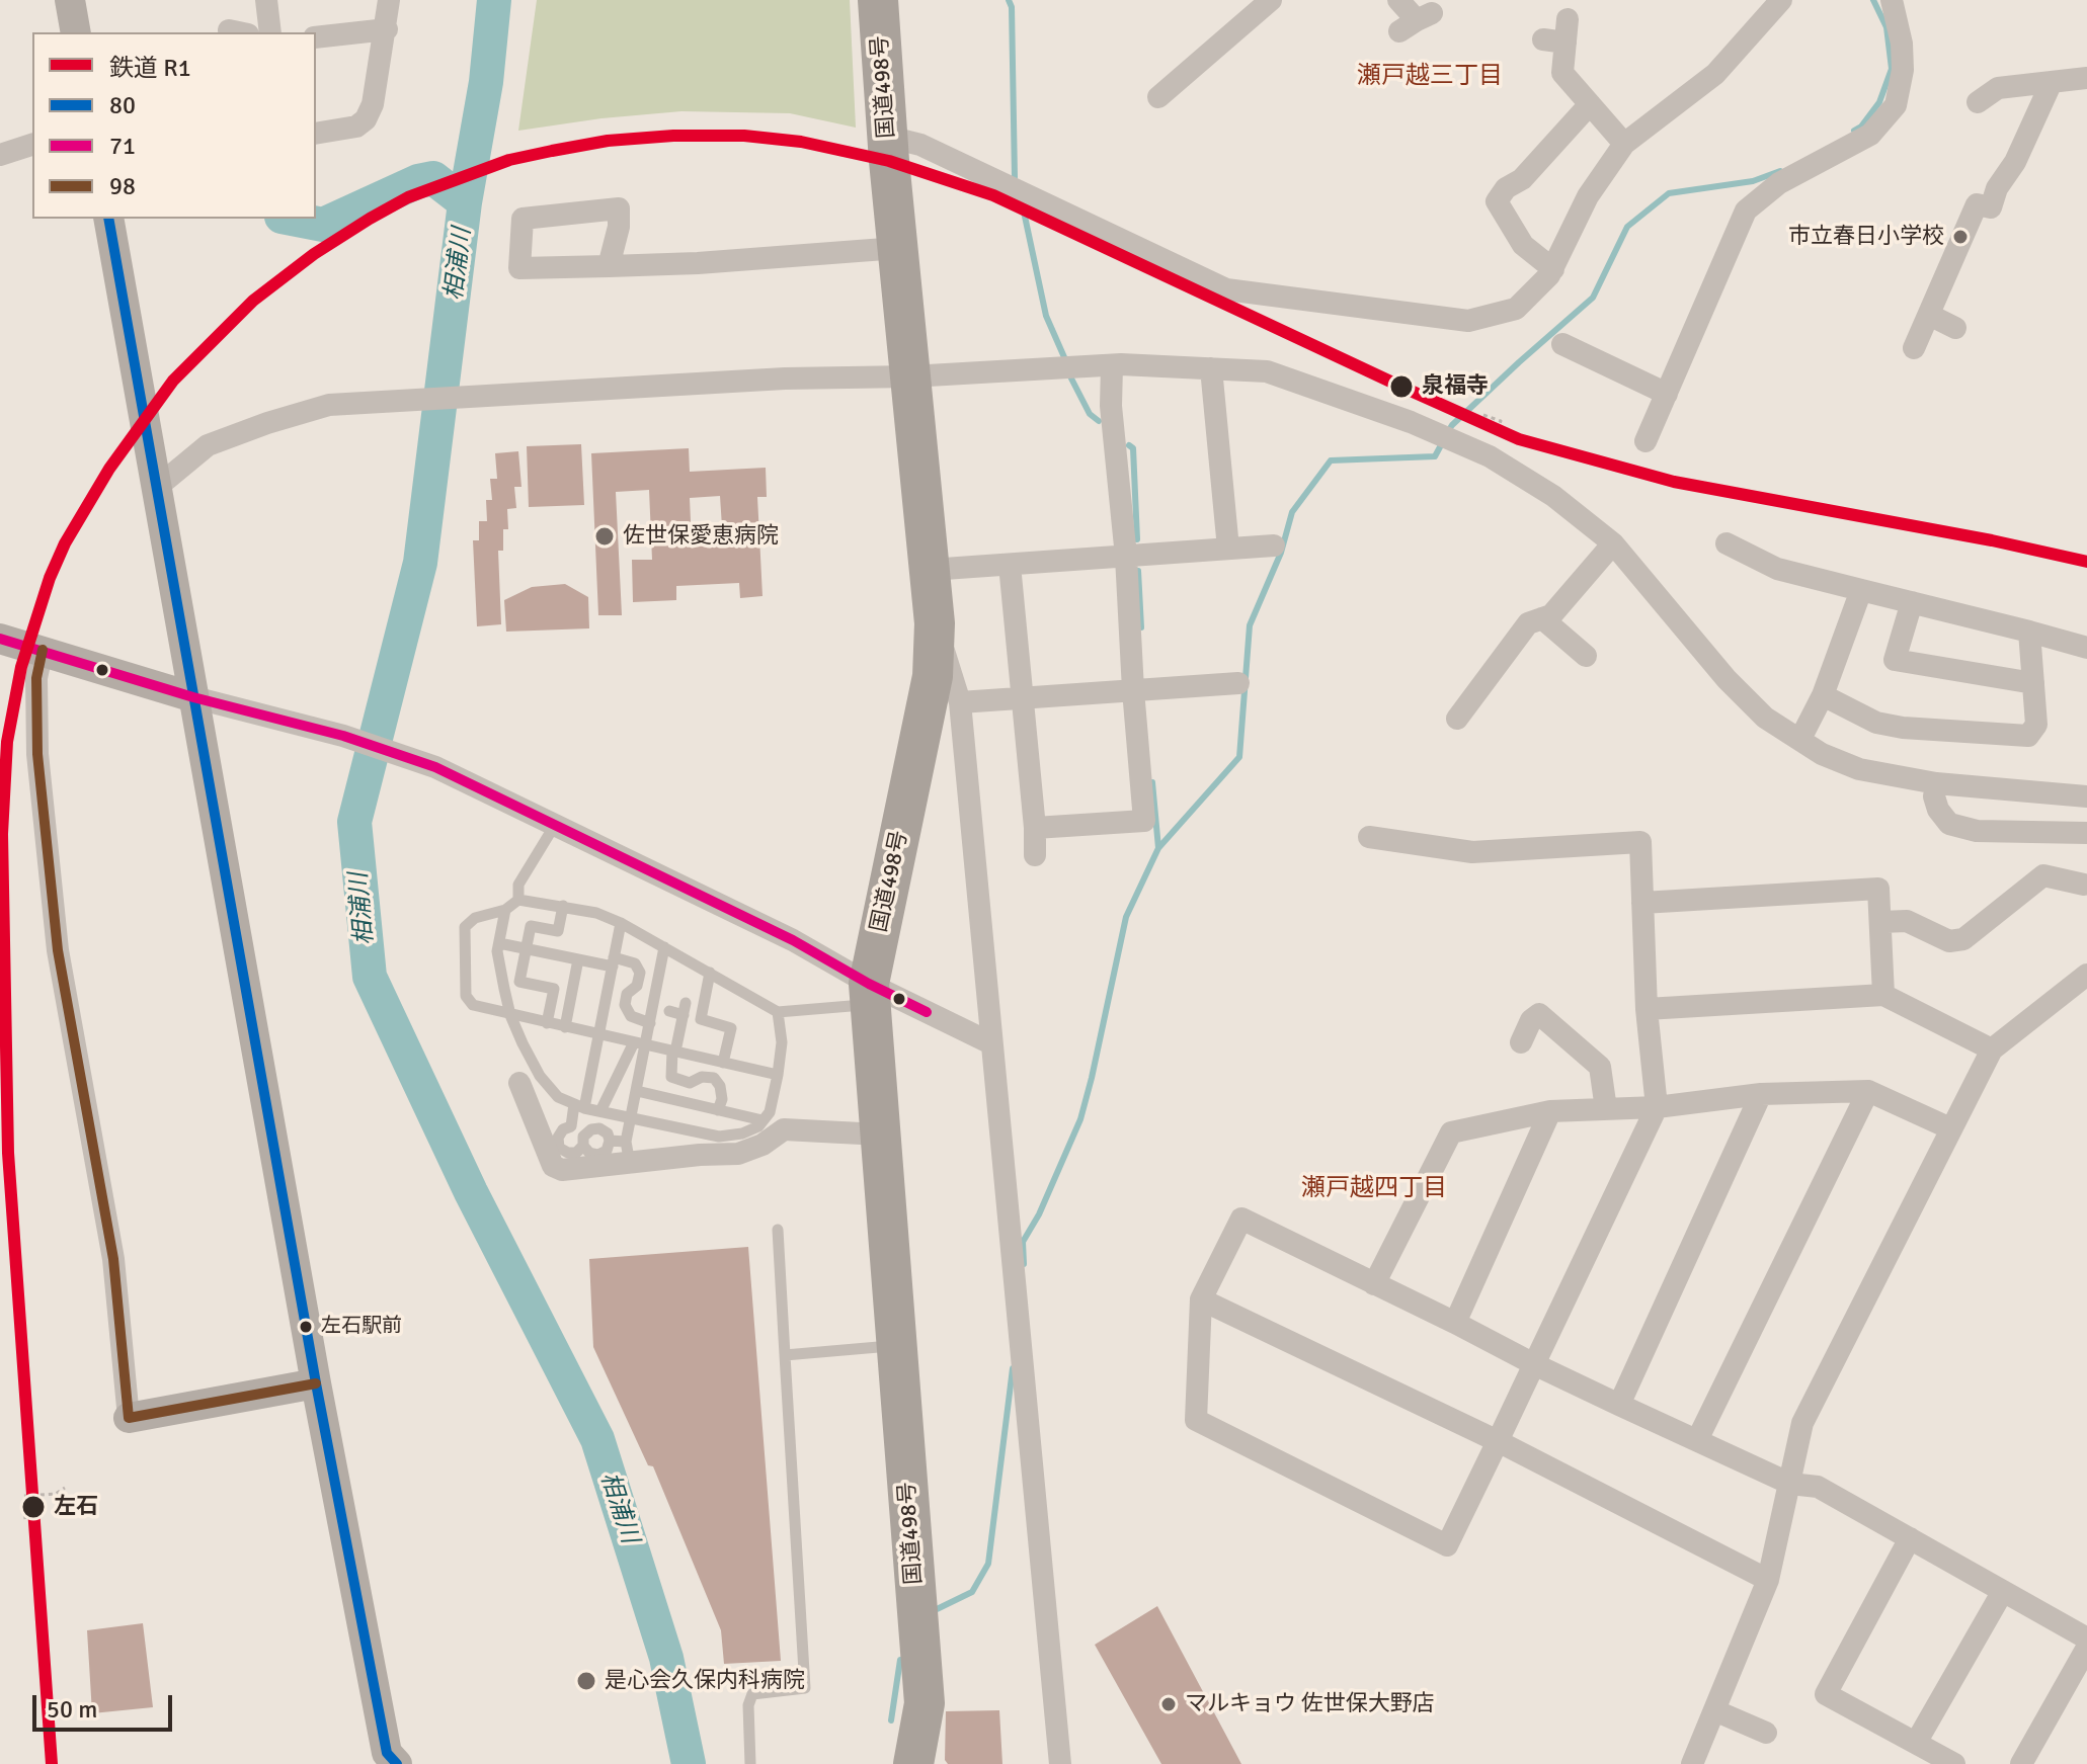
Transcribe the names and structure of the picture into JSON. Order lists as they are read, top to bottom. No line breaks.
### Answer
{"streets":{"highway":["国道498号"]},"districts":["瀬戸越三丁目","瀬戸越四丁目"],"water":["相浦川"],"places":["市立春日小学校","泉福寺","佐世保愛恵病院","左石駅前","左石","是心会久保内科病院","マルキョウ 佐世保大野店"],"lines":["rail line R1","transit line 80","transit line 71","transit line 98"],"legend":["鉄道 R1","80","71","98"],"scale_bar":"50 m"}
